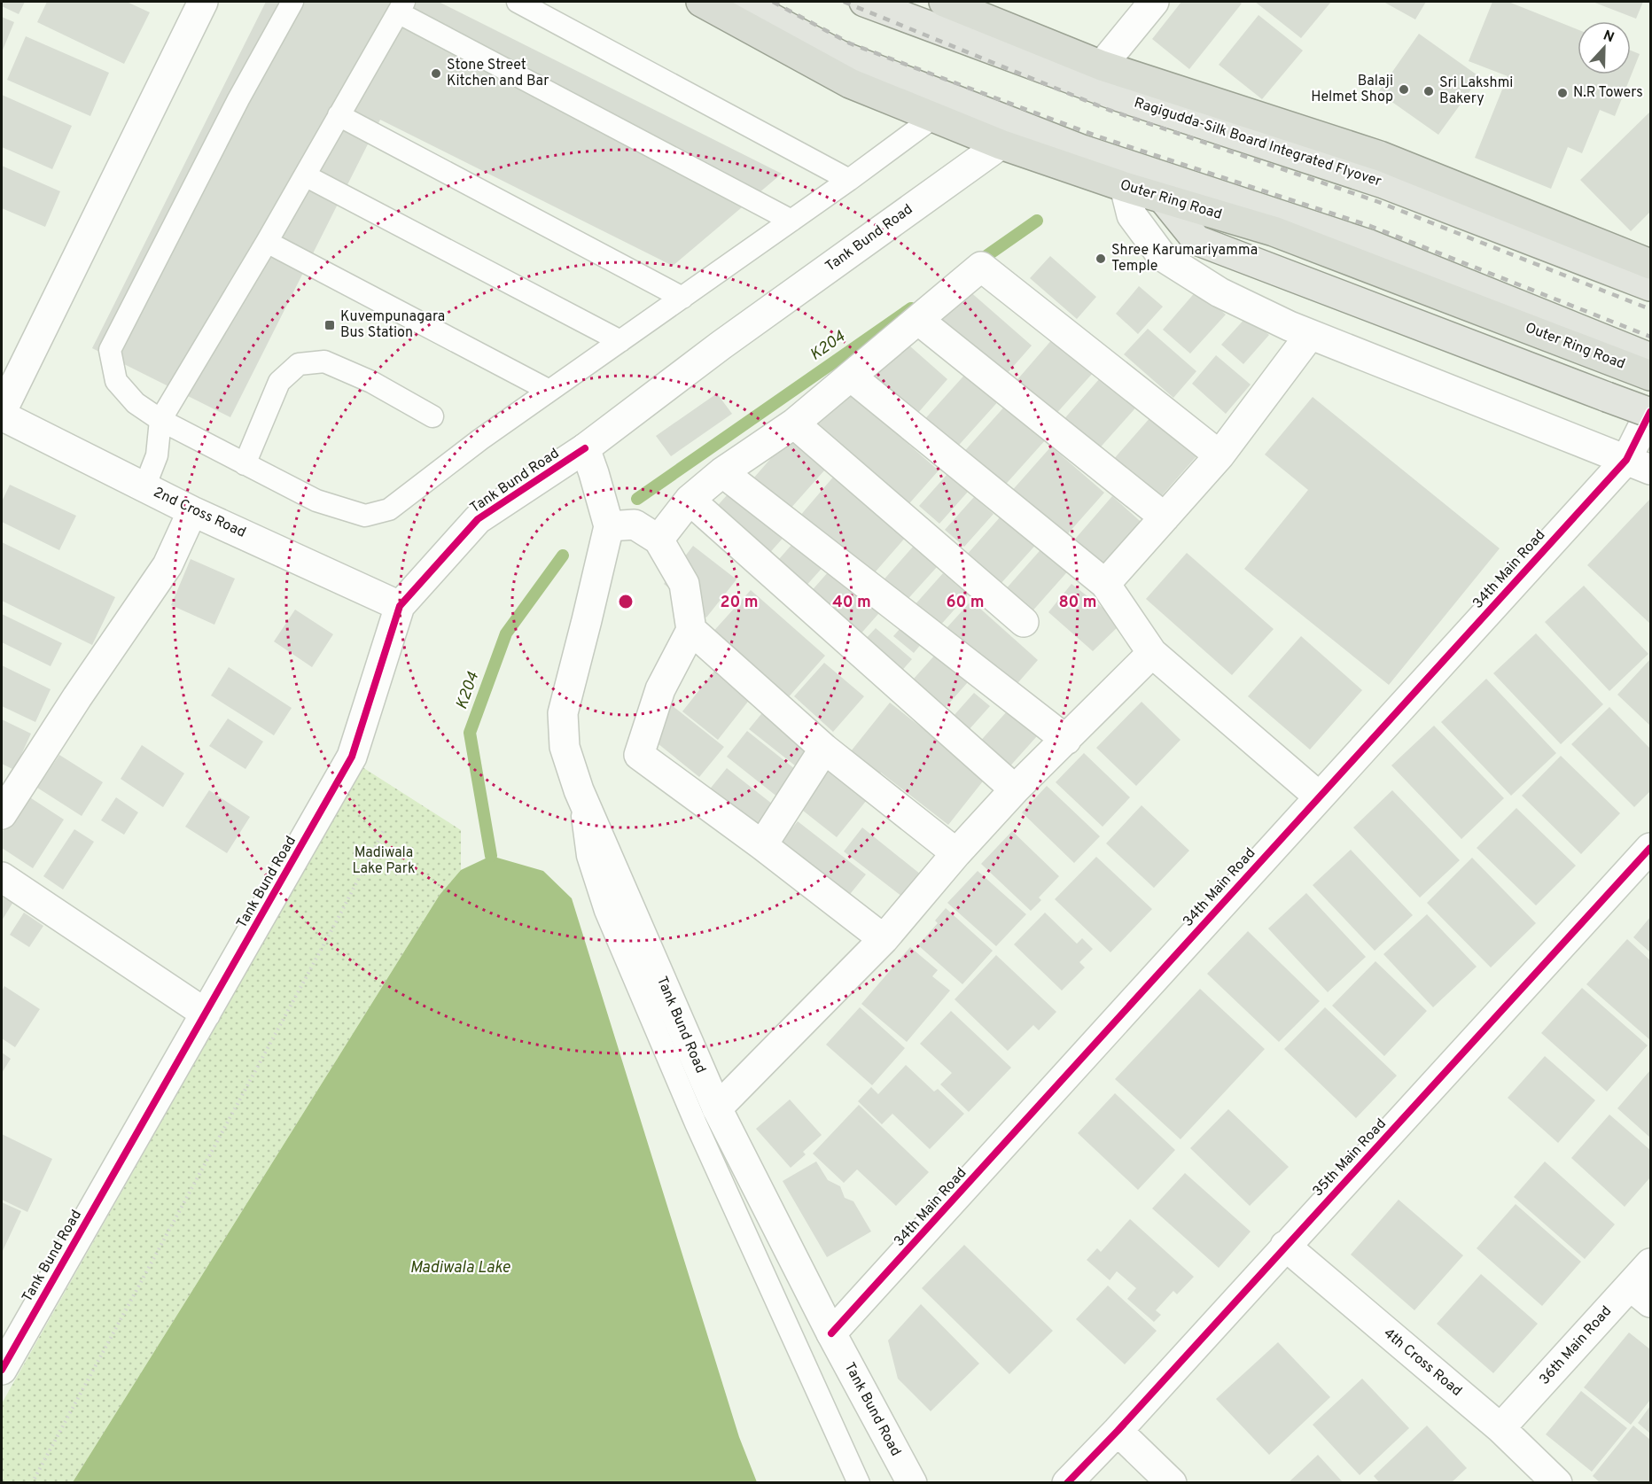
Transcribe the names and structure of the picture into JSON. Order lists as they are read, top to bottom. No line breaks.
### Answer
{"streets":{"highway":["Outer Ring Road"],"main road":["Ragigudda-Silk Board Integrated Flyover"],"street":["Tank Bund Road","2nd Cross Road","34th Main Road","35th Main Road","36th Main Road","4th Cross Road"]},"crossings":[["Outer Ring Road","Tank Bund Road"],["Tank Bund Road","2nd Cross Road"],["Tank Bund Road","34th Main Road"],["35th Main Road","4th Cross Road"],["36th Main Road","4th Cross Road"]],"water":["K204","Madiwala Lake"],"parks":["Madiwala Lake Park"],"places":{"other":["Stone Street Kitchen and Bar","Balaji Helmet Shop","Sri Lakshmi Bakery","N.R Towers","Shree Karumariyamma Temple"],"transit":["Kuvempunagara Bus Station"]},"north":"top","rings":["20 m","40 m","60 m","80 m"]}
